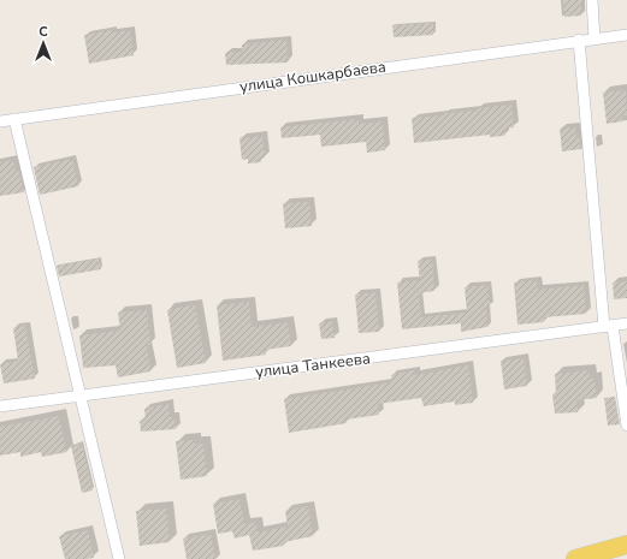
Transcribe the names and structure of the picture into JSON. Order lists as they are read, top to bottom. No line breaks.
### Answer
{"streets":{"street":["улица Кошкарбаева","улица Танкеева"]},"north":"top"}
